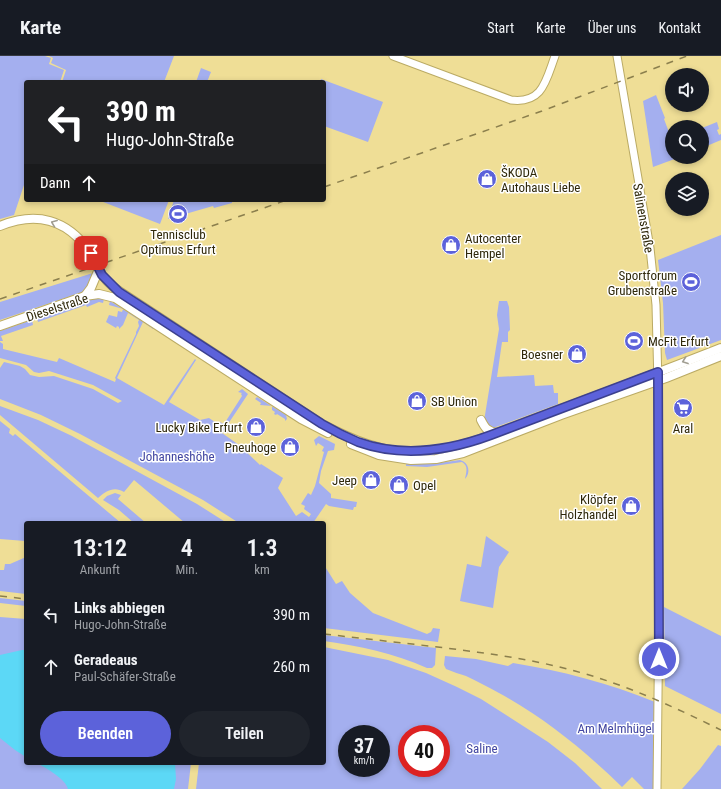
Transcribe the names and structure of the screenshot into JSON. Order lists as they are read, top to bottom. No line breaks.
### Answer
{"streets":{"main road":["Dieselstraße"],"street":["Salinenstraße"]},"parks":["Johanneshöhe","Am Melmhügel","Saline"],"places":{"shop":["ŠKODA Autohaus Liebe","Autocenter Hempel","Boesner","SB Union","Lucky Bike Erfurt","Pneuhoge","Jeep","Opel","Klöpfer Holzhandel"],"sports":["Tennisclub Optimus Erfurt","Sportforum Grubenstraße","McFit Erfurt"],"supermarket":["Aral"]},"page":{"header":"Karte","nav":["Start","Karte","Über uns","Kontakt"],"turn":["390 m","Hugo-John-Straße"],"then":"Dann","eta":["13:12","Ankunft","4","Min.","1.3","km"],"list":[{"name":"Links abbiegen","note":"Hugo-John-Straße","value":"390 m"},{"name":"Geradeaus","note":"Paul-Schäfer-Straße","value":"260 m"}],"buttons":["Beenden","Teilen"],"speed":"37 km/h","limit":"40"}}
